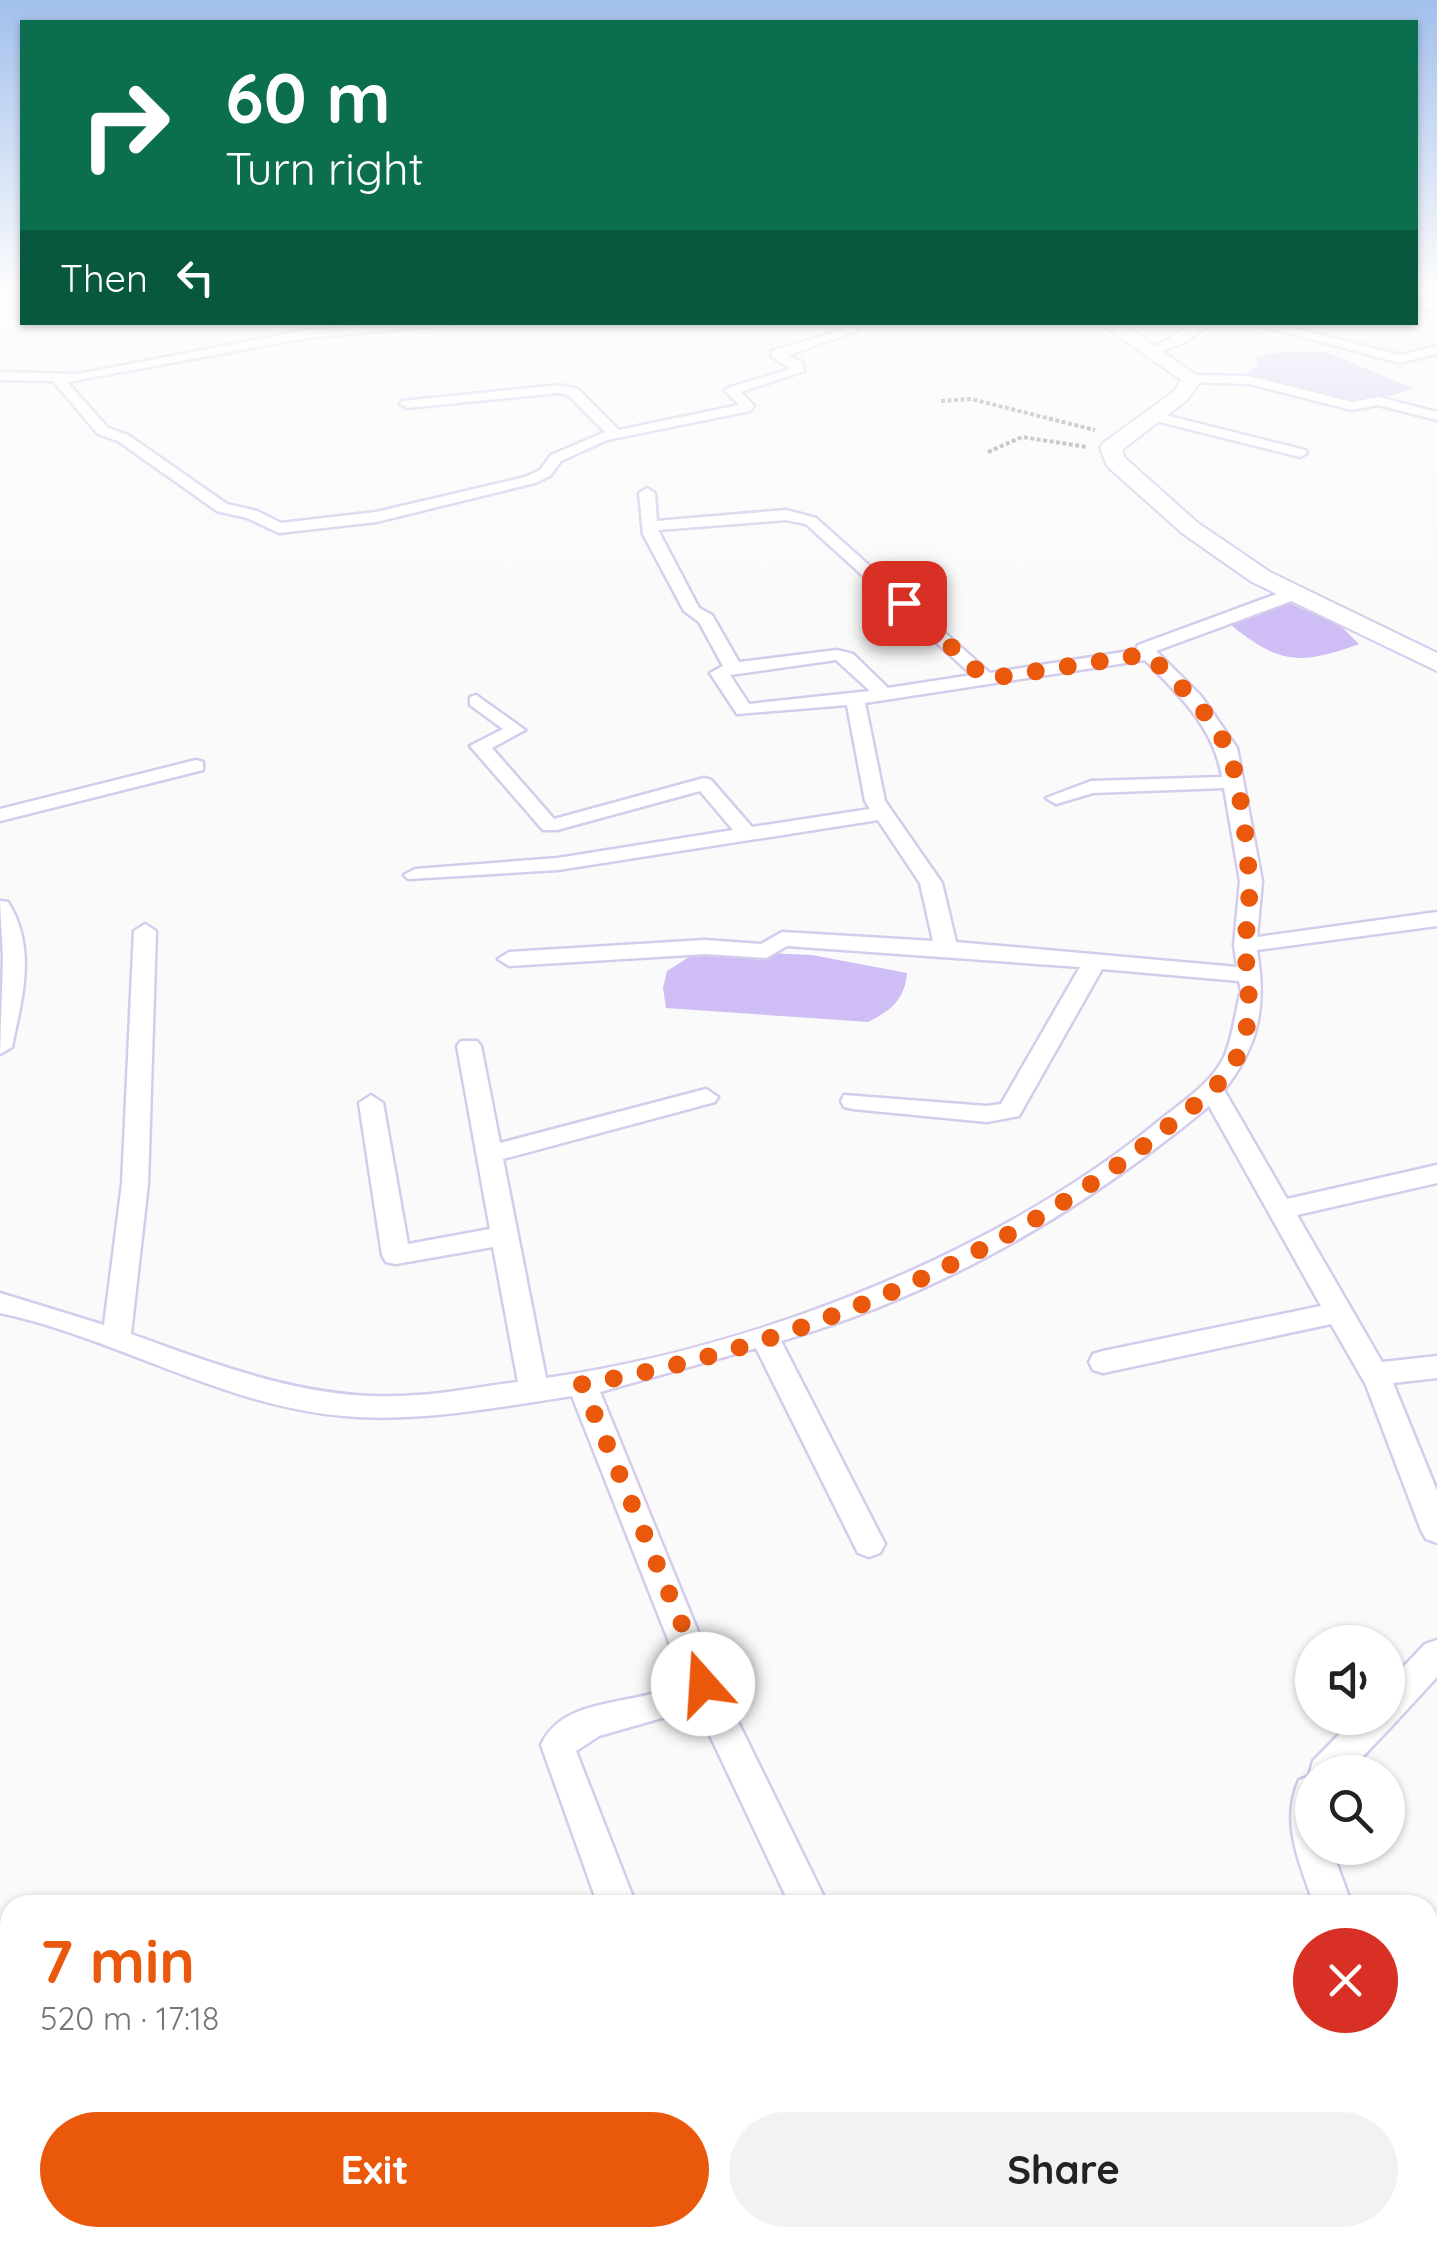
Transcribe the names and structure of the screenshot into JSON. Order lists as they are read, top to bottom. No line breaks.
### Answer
{"page":{"turn":["60 m","Turn right"],"then":"Then","heading":["7 min","520 m · 17:18"],"buttons":["Exit","Share"]}}
